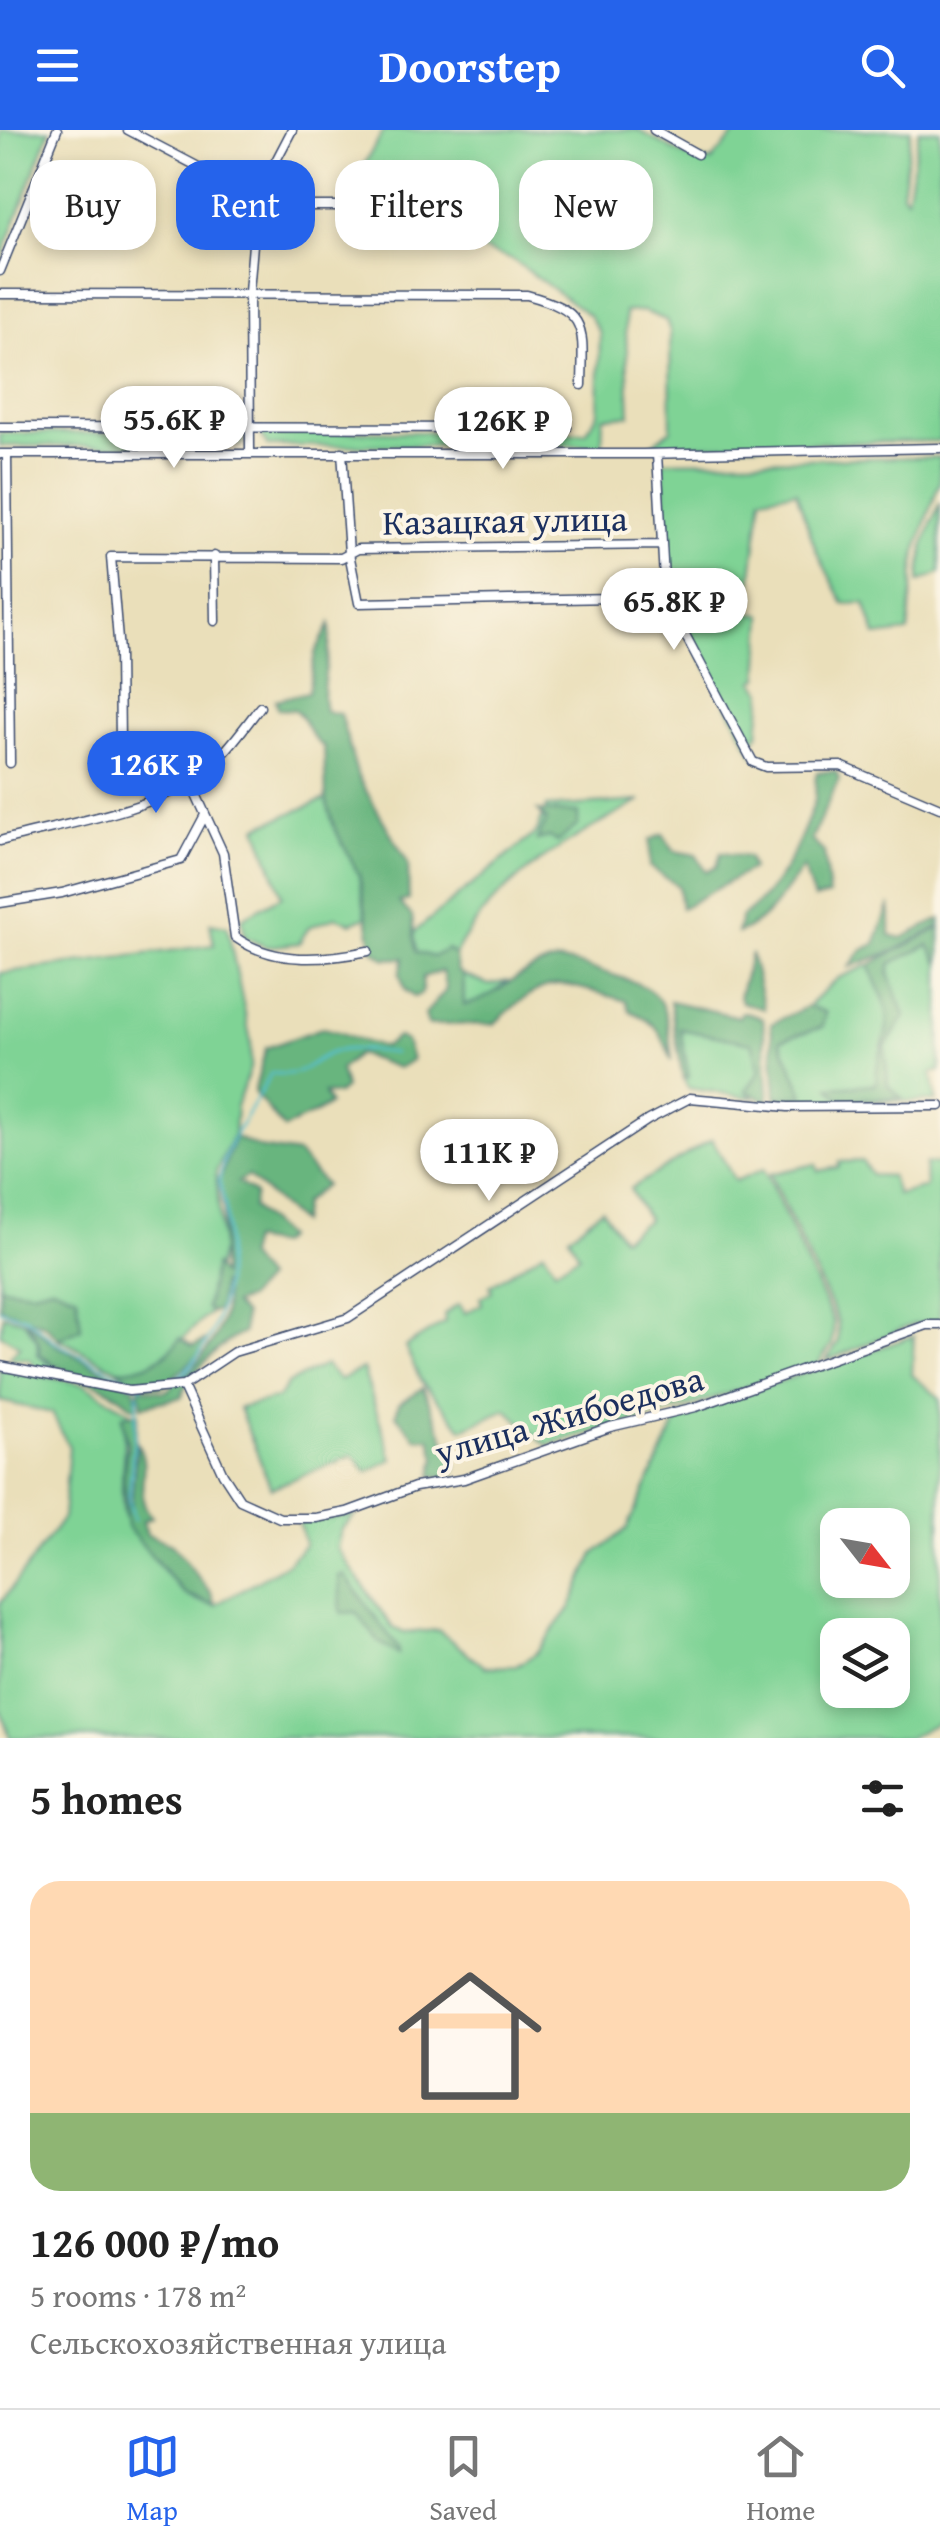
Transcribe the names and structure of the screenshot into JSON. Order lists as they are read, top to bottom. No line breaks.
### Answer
{"streets":{"street":["Казацкая улица","улица Жибоедова"]},"north":"bottom right","page":{"header":"Doorstep","chip":["Buy","Rent","Filters","New"],"price":["55.6K ₽","126K ₽","65.8K ₽","126K ₽","111K ₽"],"heading":"5 homes","list":[{"name":"126 000 ₽/mo","note":"5 rooms · 178 m² · Сельскохозяйственная улица"}],"tabs":["Map","Saved","Home"]}}
